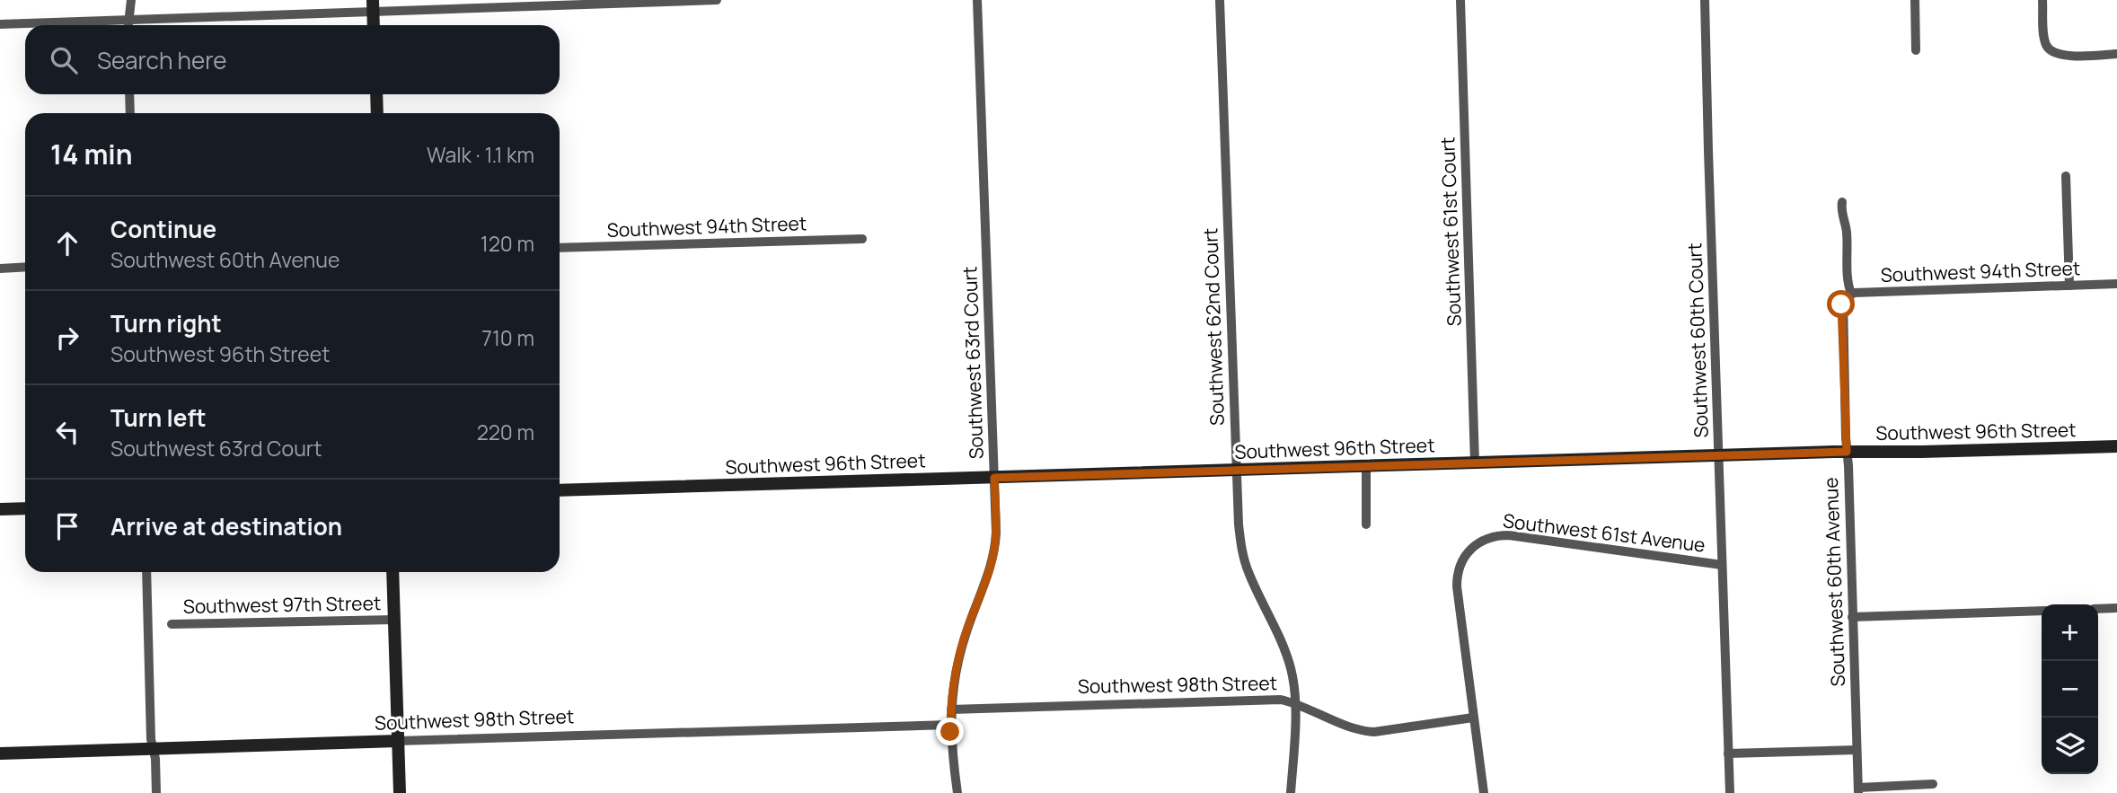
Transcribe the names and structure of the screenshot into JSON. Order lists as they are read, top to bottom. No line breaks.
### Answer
{"streets":{"street":["Southwest 94th Street","Southwest 61st Court","Southwest 62nd Court","Southwest 60th Court","Southwest 63rd Court","Southwest 96th Street","Southwest 61st Avenue","Southwest 60th Avenue","Southwest 97th Street","Southwest 98th Street"]},"crossings":[["Southwest 94th Street","Southwest 60th Avenue"],["Southwest 61st Court","Southwest 96th Street"],["Southwest 62nd Court","Southwest 96th Street"],["Southwest 62nd Court","Southwest 98th Street"],["Southwest 60th Court","Southwest 96th Street"],["Southwest 60th Court","Southwest 61st Avenue"],["Southwest 63rd Court","Southwest 96th Street"],["Southwest 63rd Court","Southwest 98th Street"],["Southwest 96th Street","Southwest 60th Avenue"],["Southwest 61st Avenue","Southwest 98th Street"]],"page":{"search":"Search here","heading":["14 min","Walk · 1.1 km"],"list":[["Continue","Southwest 60th Avenue","120 m"],["Turn right","Southwest 96th Street","710 m"],["Turn left","Southwest 63rd Court","220 m"],"Arrive at destination"],"map_buttons":["+","−"]}}
